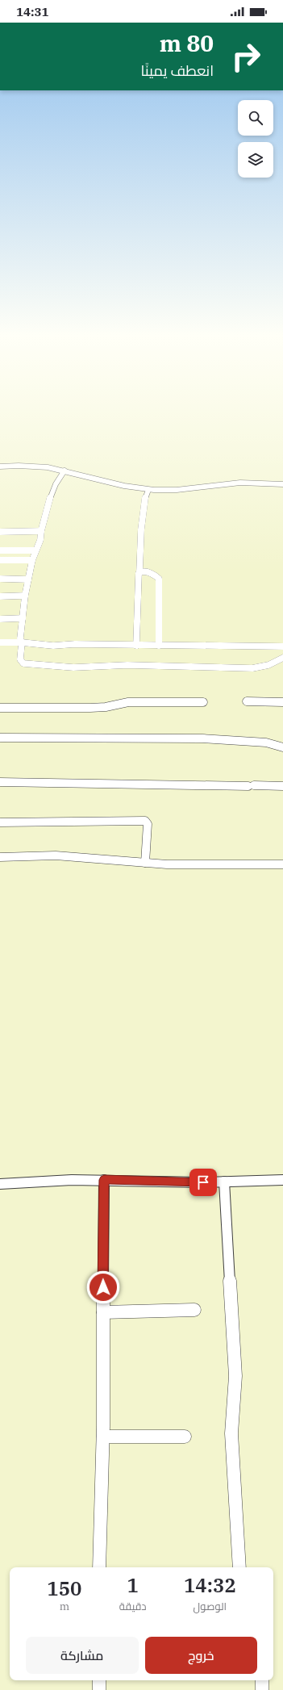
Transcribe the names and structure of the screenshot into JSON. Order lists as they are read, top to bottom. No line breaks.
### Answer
{"page":{"status":"14:31","turn":["80 m","انعطف يمينًا"],"eta":["14:32","الوصول","1","دقيقة","150","m"],"buttons":["خروج","مشاركة"]}}
